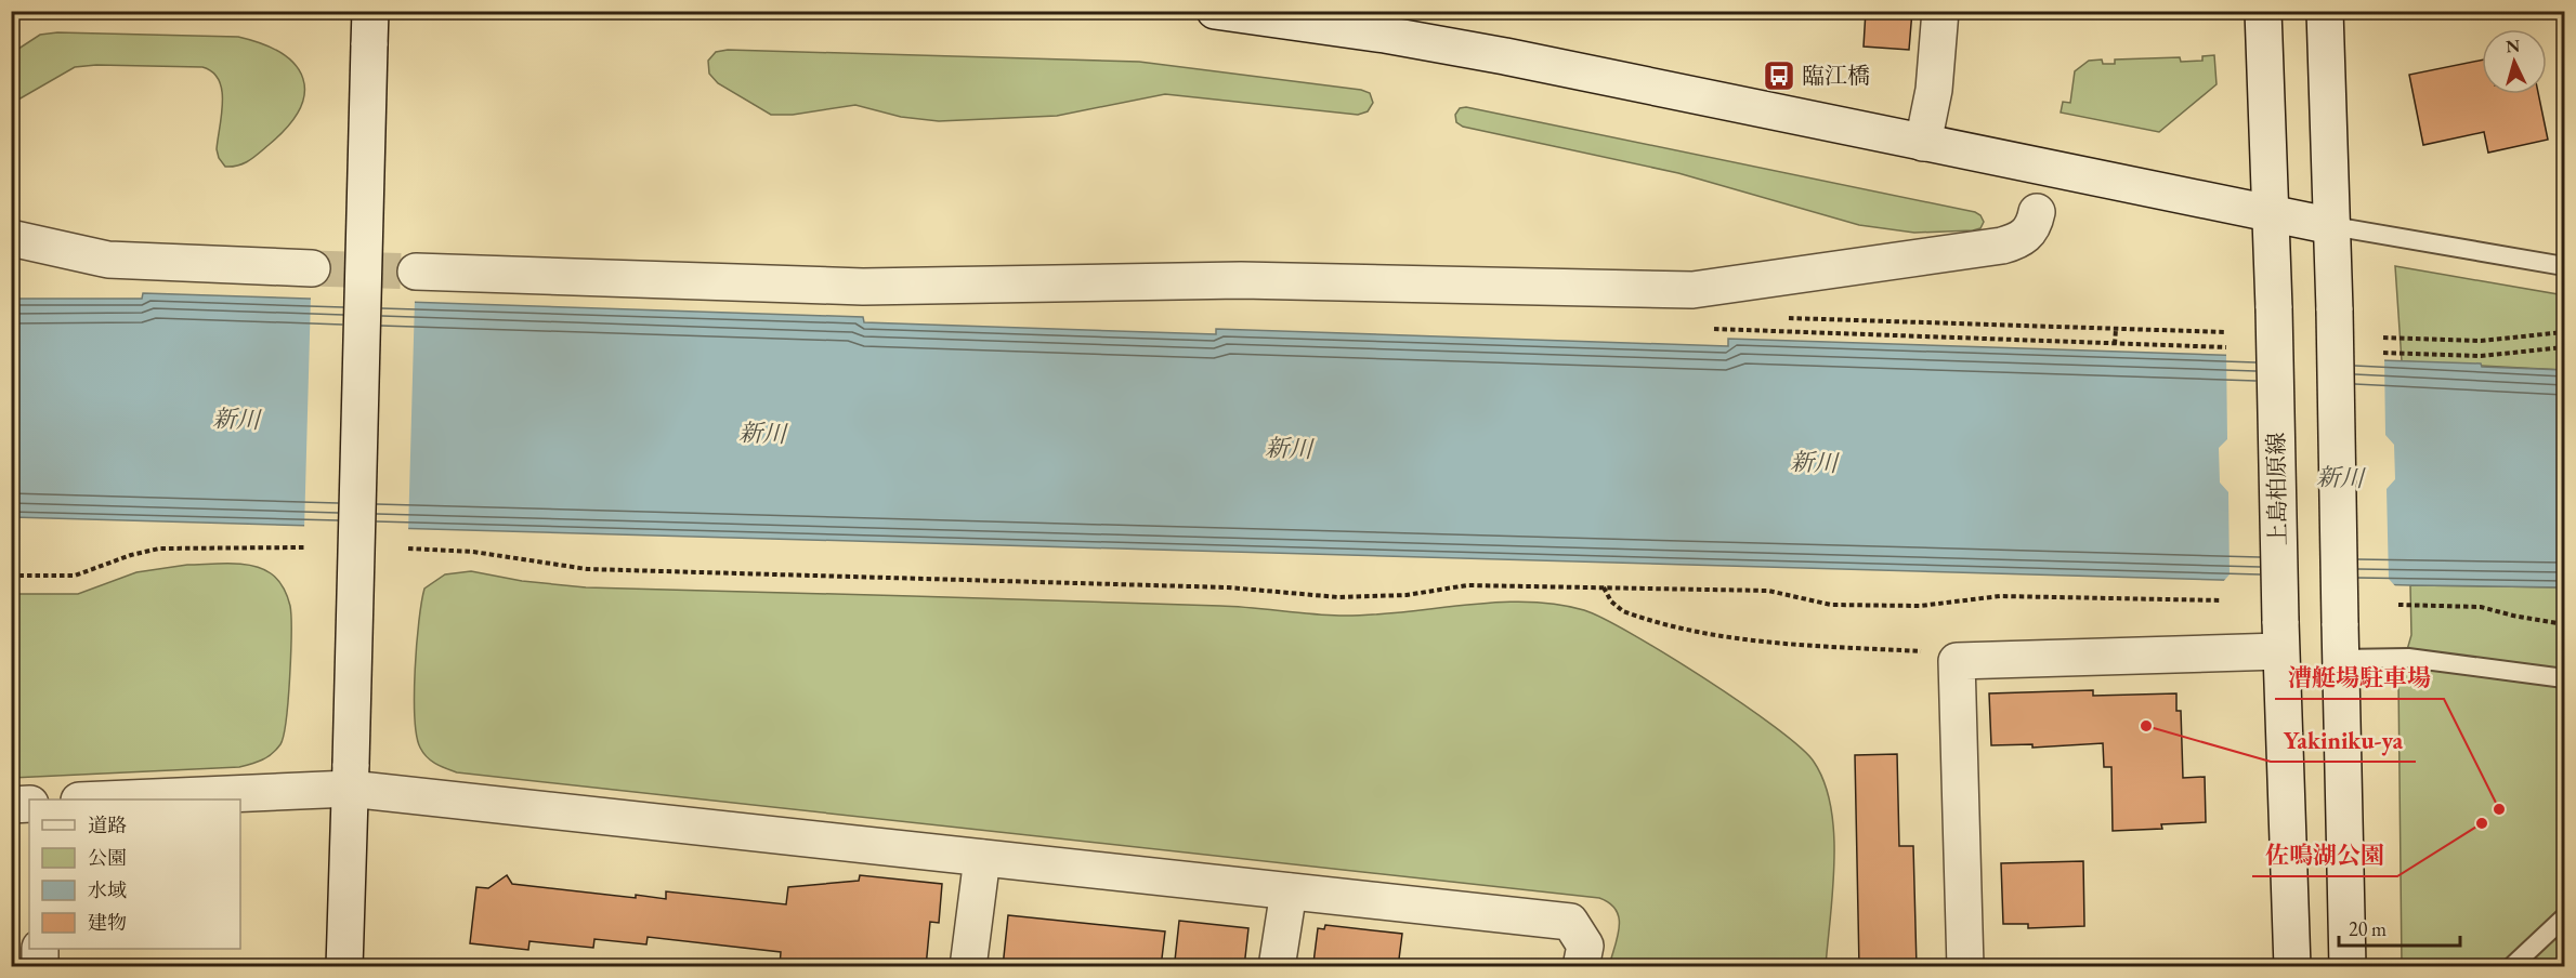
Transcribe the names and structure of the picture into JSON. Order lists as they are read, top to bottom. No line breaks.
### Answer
{"streets":{"street":["上島柏原線"]},"water":["新川"],"places":{"bus stop":["臨江橋"],"other":["Yakiniku-ya","漕艇場駐車場","佐鳴湖公園"]},"legend":["道路","公園","水域","建物"],"scale_bar":"20 m","north":"top"}
